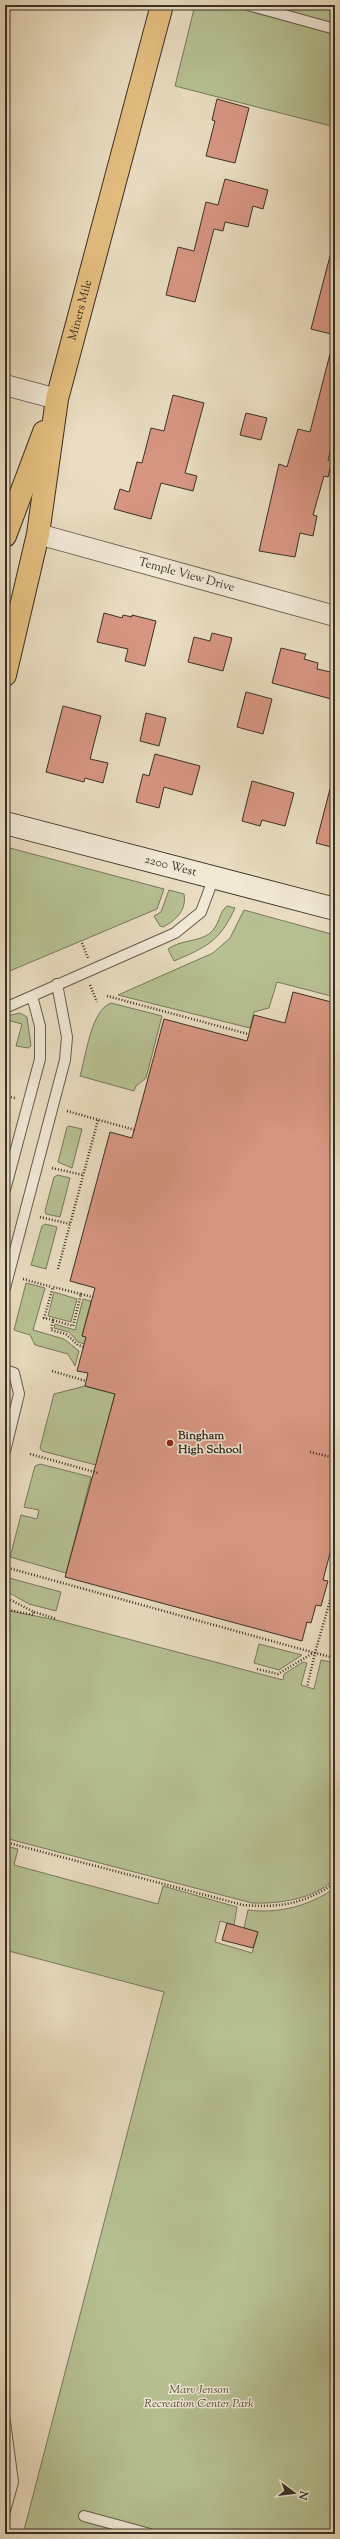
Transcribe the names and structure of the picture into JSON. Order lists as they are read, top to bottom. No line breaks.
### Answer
{"streets":{"main road":["Miners Mile"],"street":["Temple View Drive","2200 West"]},"crossings":[["Miners Mile","Temple View Drive"]],"parks":["Marv Jenson Recreation Center Park"],"places":["Bingham High School"],"north":"right"}
